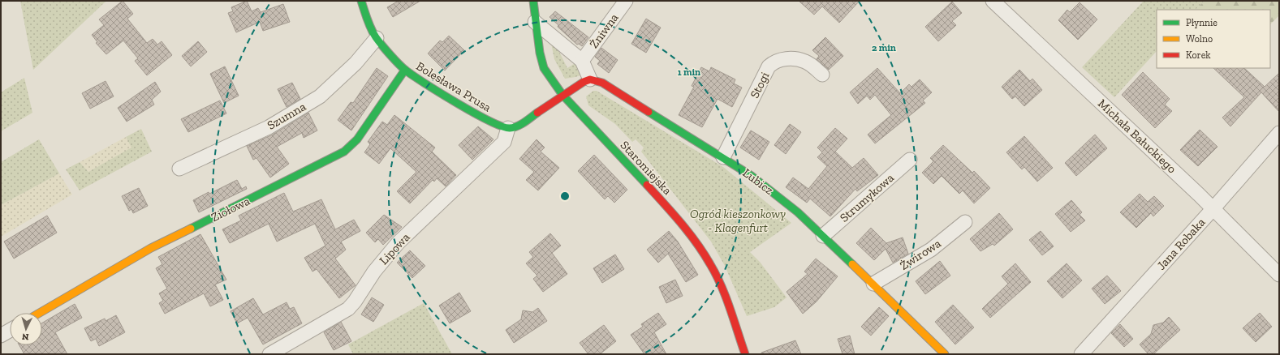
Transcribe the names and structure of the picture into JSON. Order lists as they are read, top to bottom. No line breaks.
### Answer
{"streets":{"street":["Żniwna","Stogi","Bolesława Prusa","Szumna","Michała Bałuckiego","Staromiejska","Lubicz","Strumykowa","Ziołowa","Jana Robaka","Lipowa","Żwirowa"]},"crossings":[["Stogi","Lubicz"],["Bolesława Prusa","Szumna"],["Bolesława Prusa","Ziołowa"],["Bolesława Prusa","Lipowa"],["Michała Bałuckiego","Jana Robaka"],["Lubicz","Strumykowa"],["Lubicz","Żwirowa"]],"parks":["Ogród kieszonkowy - Klagenfurt"],"legend":["Płynnie","Wolno","Korek"],"north":"bottom","rings":["2 min","1 min"]}
